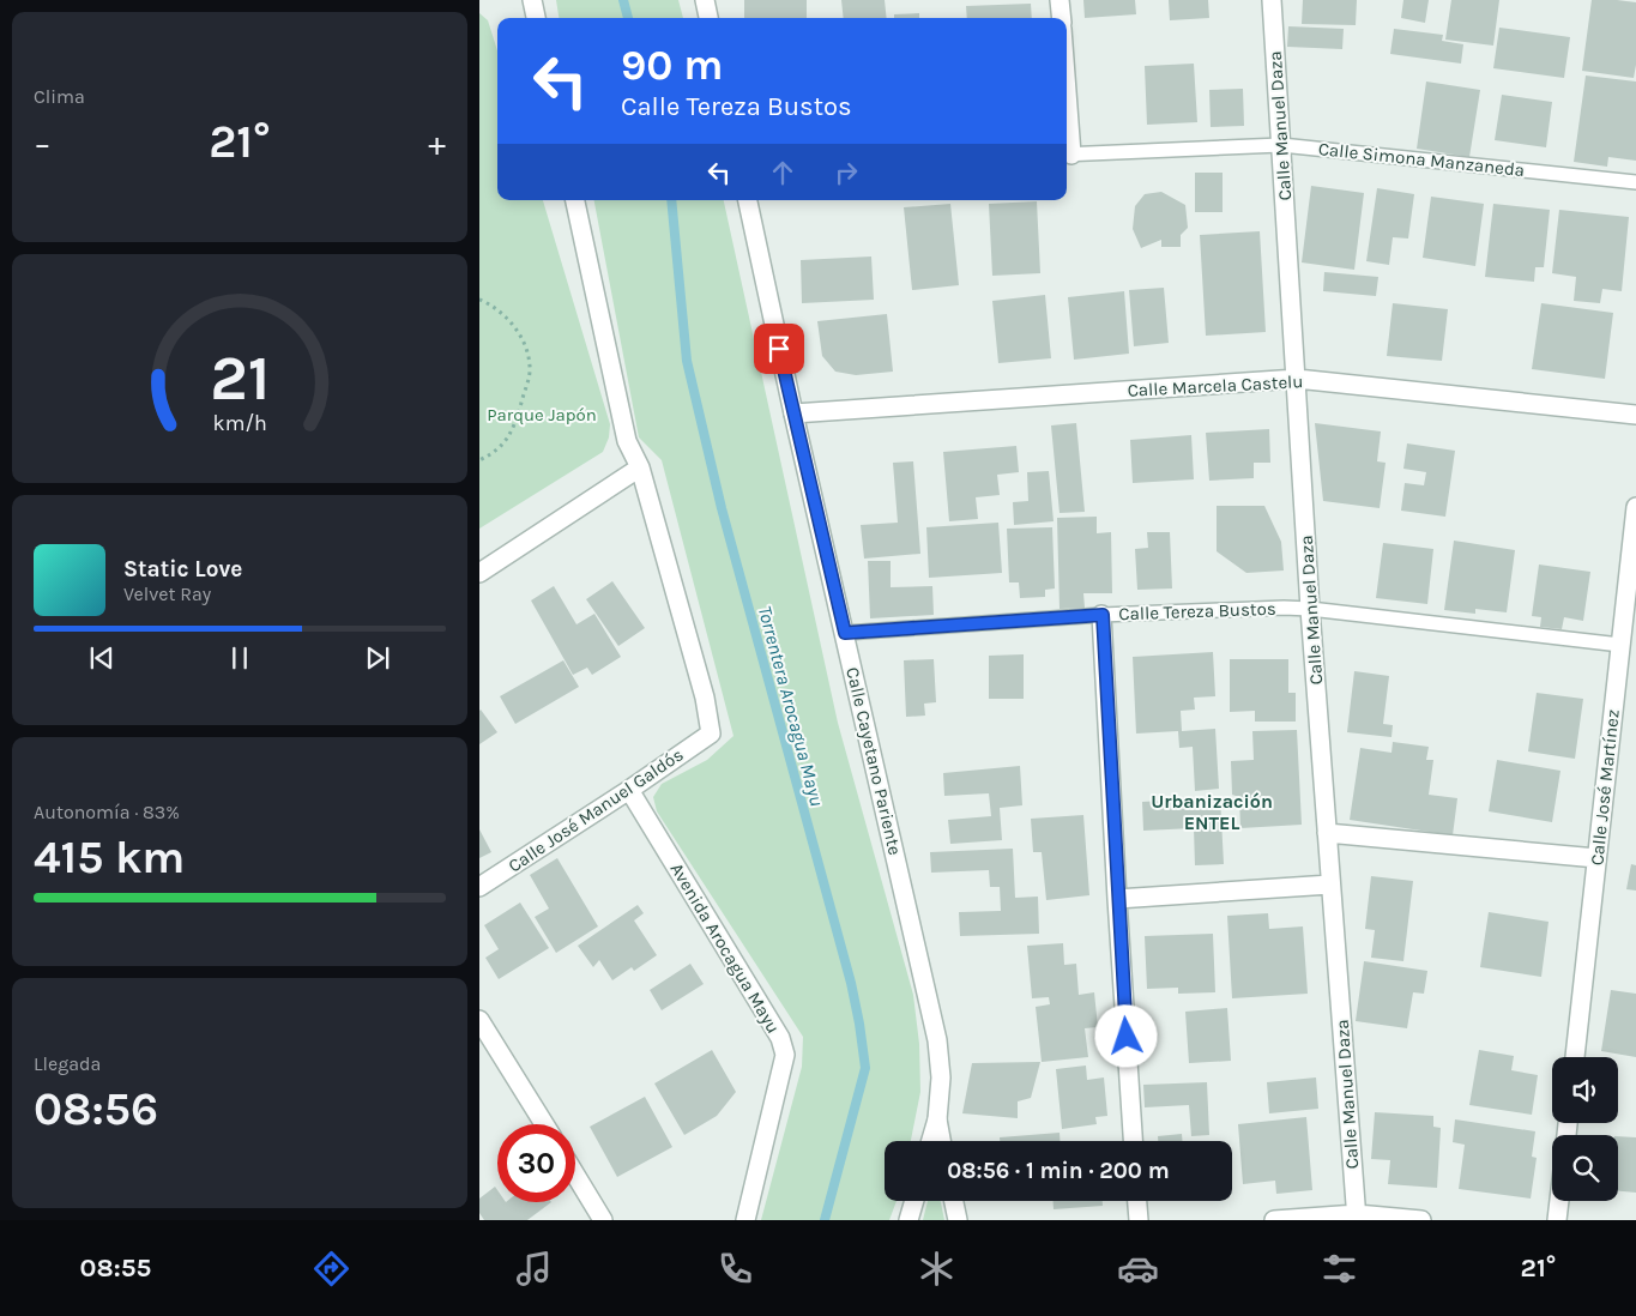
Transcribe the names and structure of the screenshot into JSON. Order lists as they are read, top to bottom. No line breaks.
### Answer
{"streets":{"street":["Calle Manuel Daza","Calle Marcela Castelu","Calle Cayetano Pariente","Calle José Martínez","Calle José Manuel Galdós","Avenida Arocagua Mayu"],"lane":["Calle Simona Manzaneda","Calle Tereza Bustos"]},"crossings":[["Calle Manuel Daza","Calle Simona Manzaneda"],["Calle Manuel Daza","Calle Marcela Castelu"],["Calle Manuel Daza","Calle Tereza Bustos"],["Calle Marcela Castelu","Calle Cayetano Pariente"],["Calle Tereza Bustos","Calle Cayetano Pariente"],["Calle Tereza Bustos","Calle José Martínez"],["Calle José Manuel Galdós","Avenida Arocagua Mayu"]],"districts":["Urbanización ENTEL"],"water":["Torrentera Arocagua Mayu"],"parks":["Parque Japón"],"page":{"tile":["Clima",["Autonomía · 83%","415 km"],["Llegada","08:56"]],"turn":["90 m","Calle Tereza Bustos"],"heat":["−","21°","+"],"song":["Static Love","Velvet Ray"],"limit":"30","trip":"08:56 · 1 min · 200 m","tabs":["08:55","21°"],"gauge":["21","km/h"]}}
